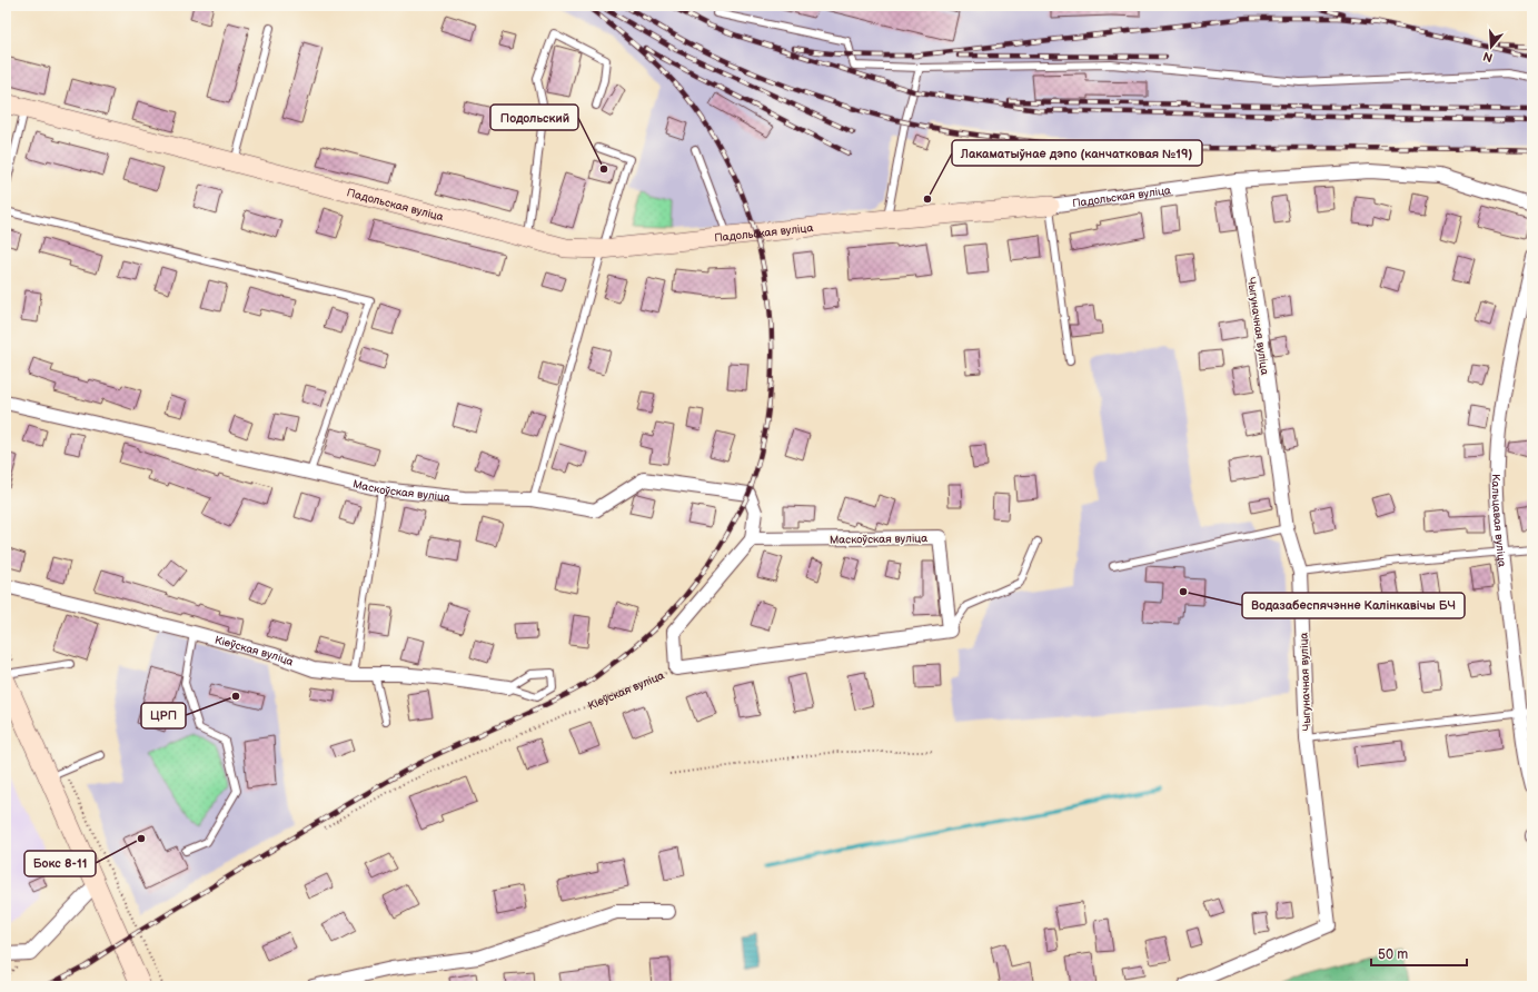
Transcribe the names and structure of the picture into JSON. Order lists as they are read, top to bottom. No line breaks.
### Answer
{"streets":{"street":["Падольская вуліца","Чыгуначная вуліца","Маскоўская вуліца","Кальцавая вуліца","Кіеўская вуліца"]},"crossings":[["Падольская вуліца","Чыгуначная вуліца"],["Маскоўская вуліца","Кіеўская вуліца"]],"places":["Подольский","Лакаматыўнае дэпо (канчатковая №19)","Водазабеспячэнне Калінкавічы БЧ","ЦРП","Бокс 8-11"],"scale_bar":"50 m","north":"bottom"}
